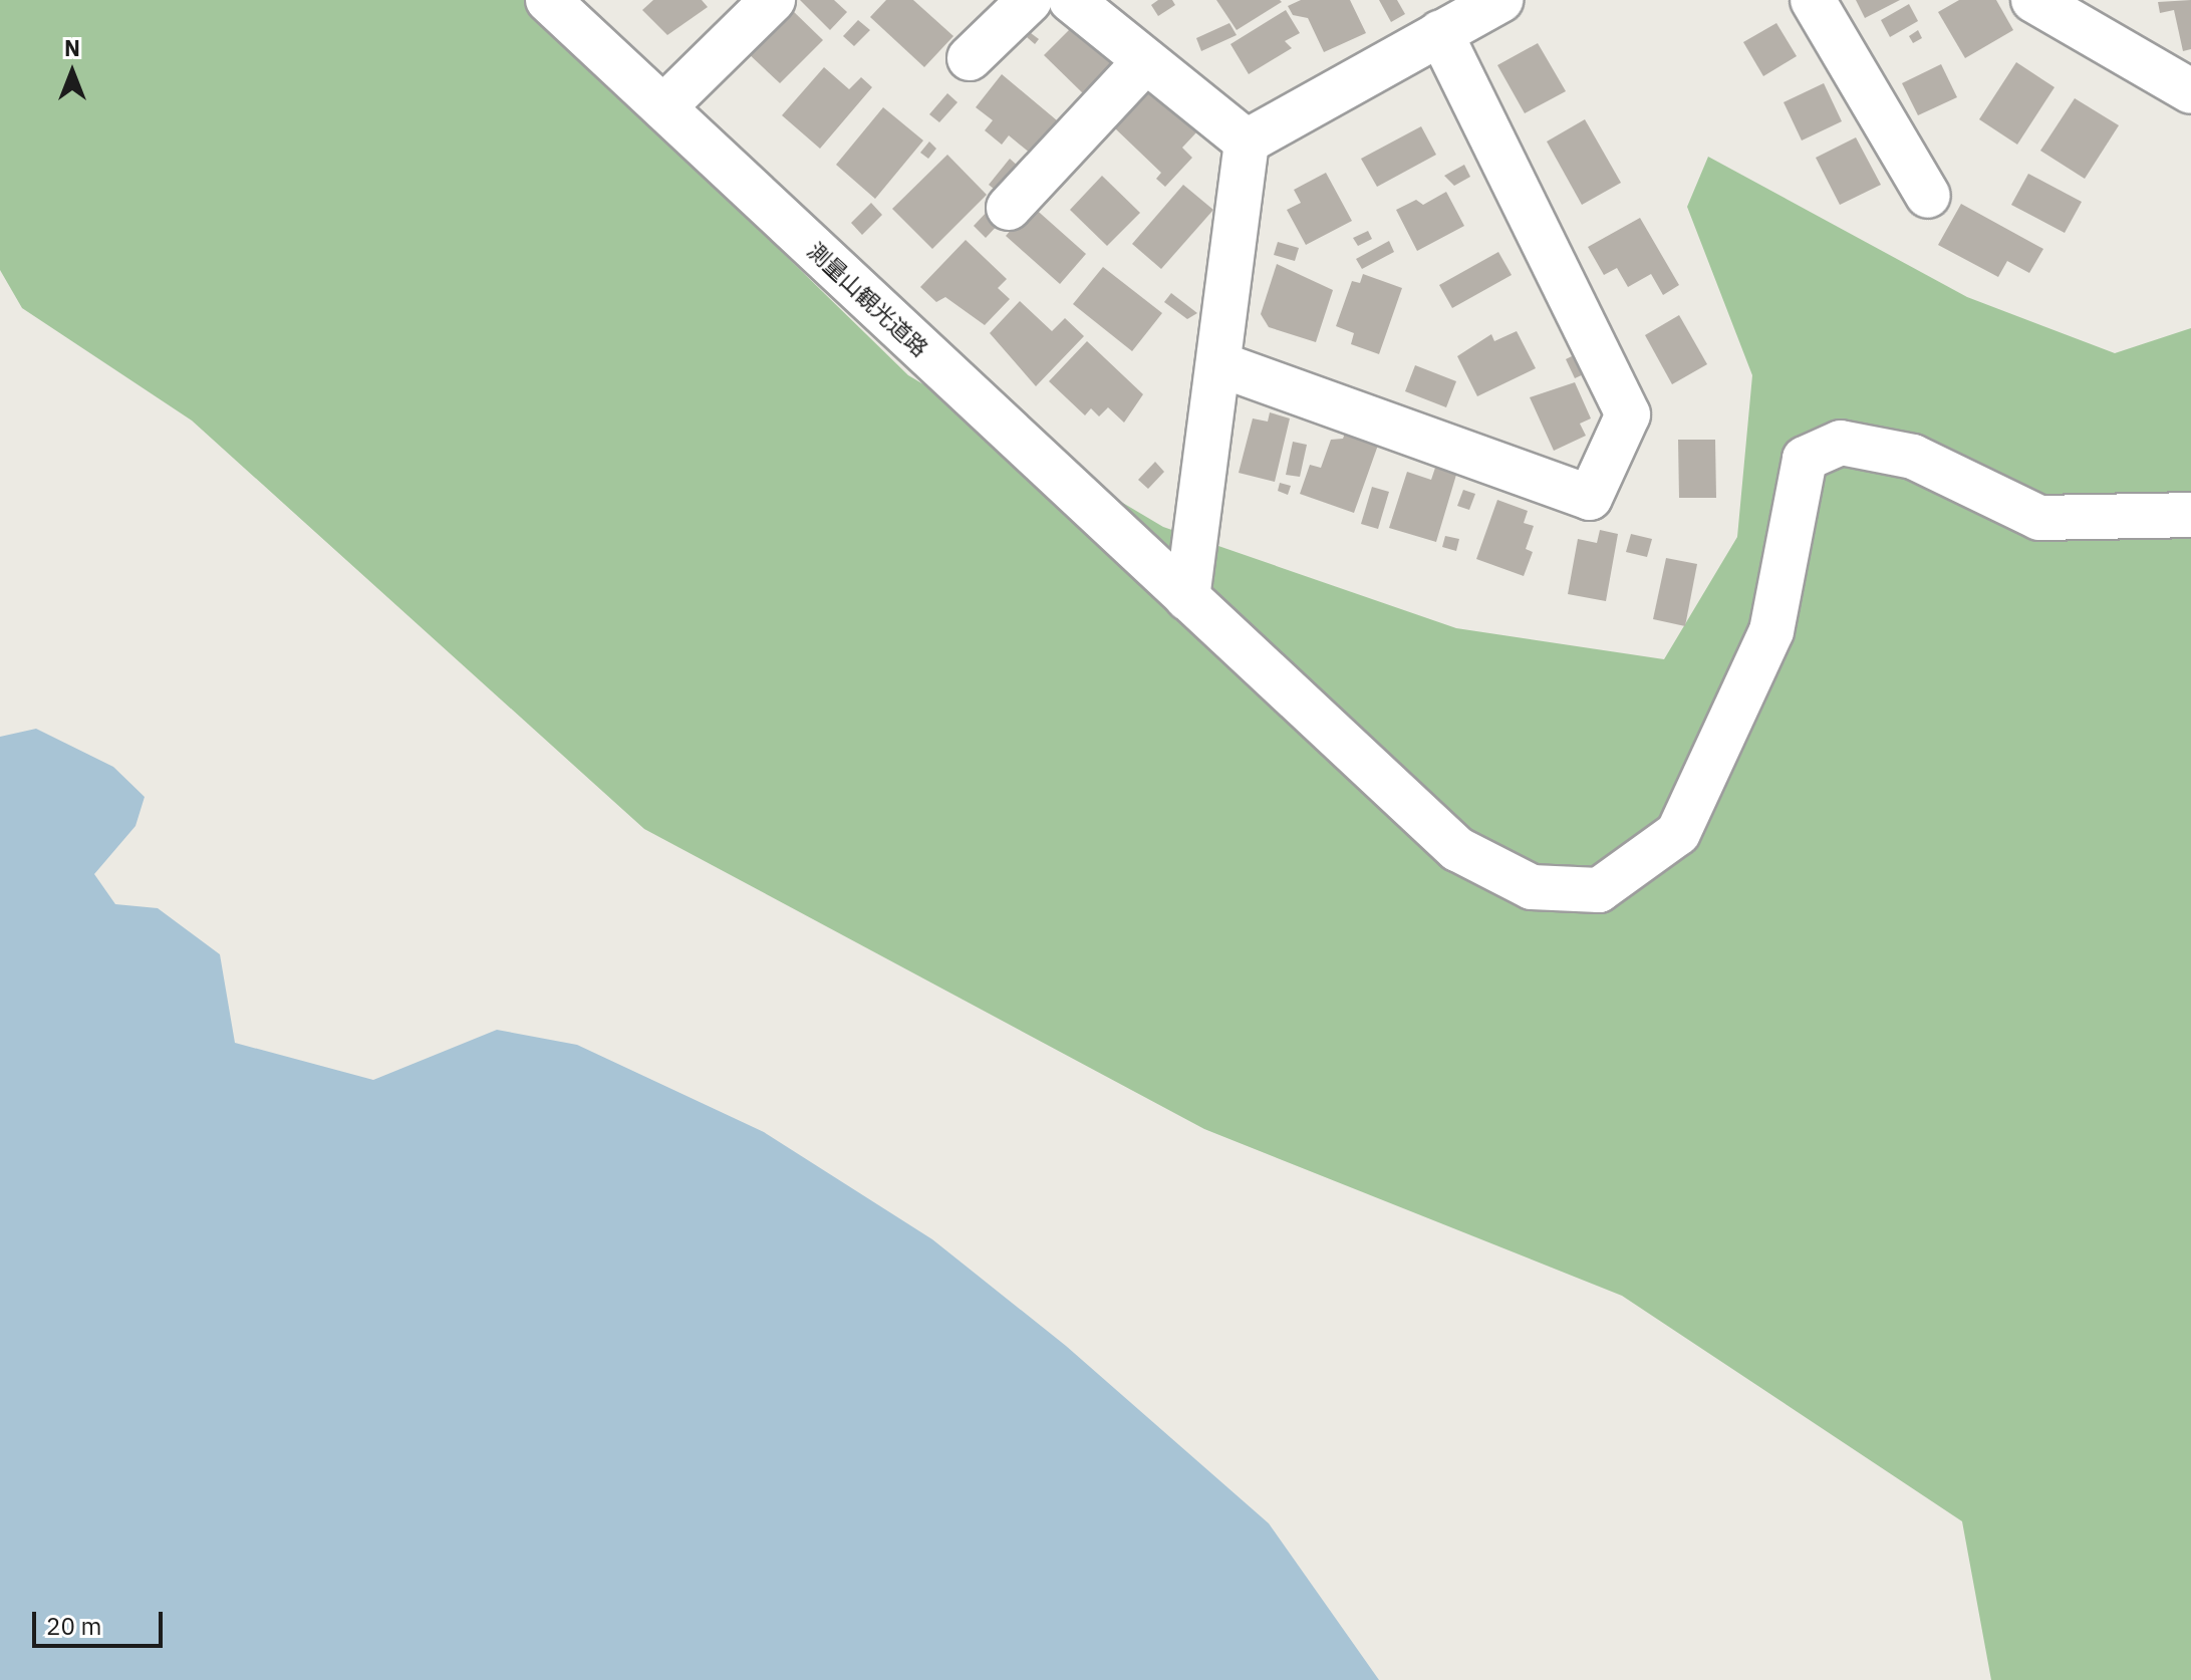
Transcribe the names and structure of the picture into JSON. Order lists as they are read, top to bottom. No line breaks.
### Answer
{"streets":{"street":["測量山観光道路"]},"scale_bar":"20 m","north":"top"}
